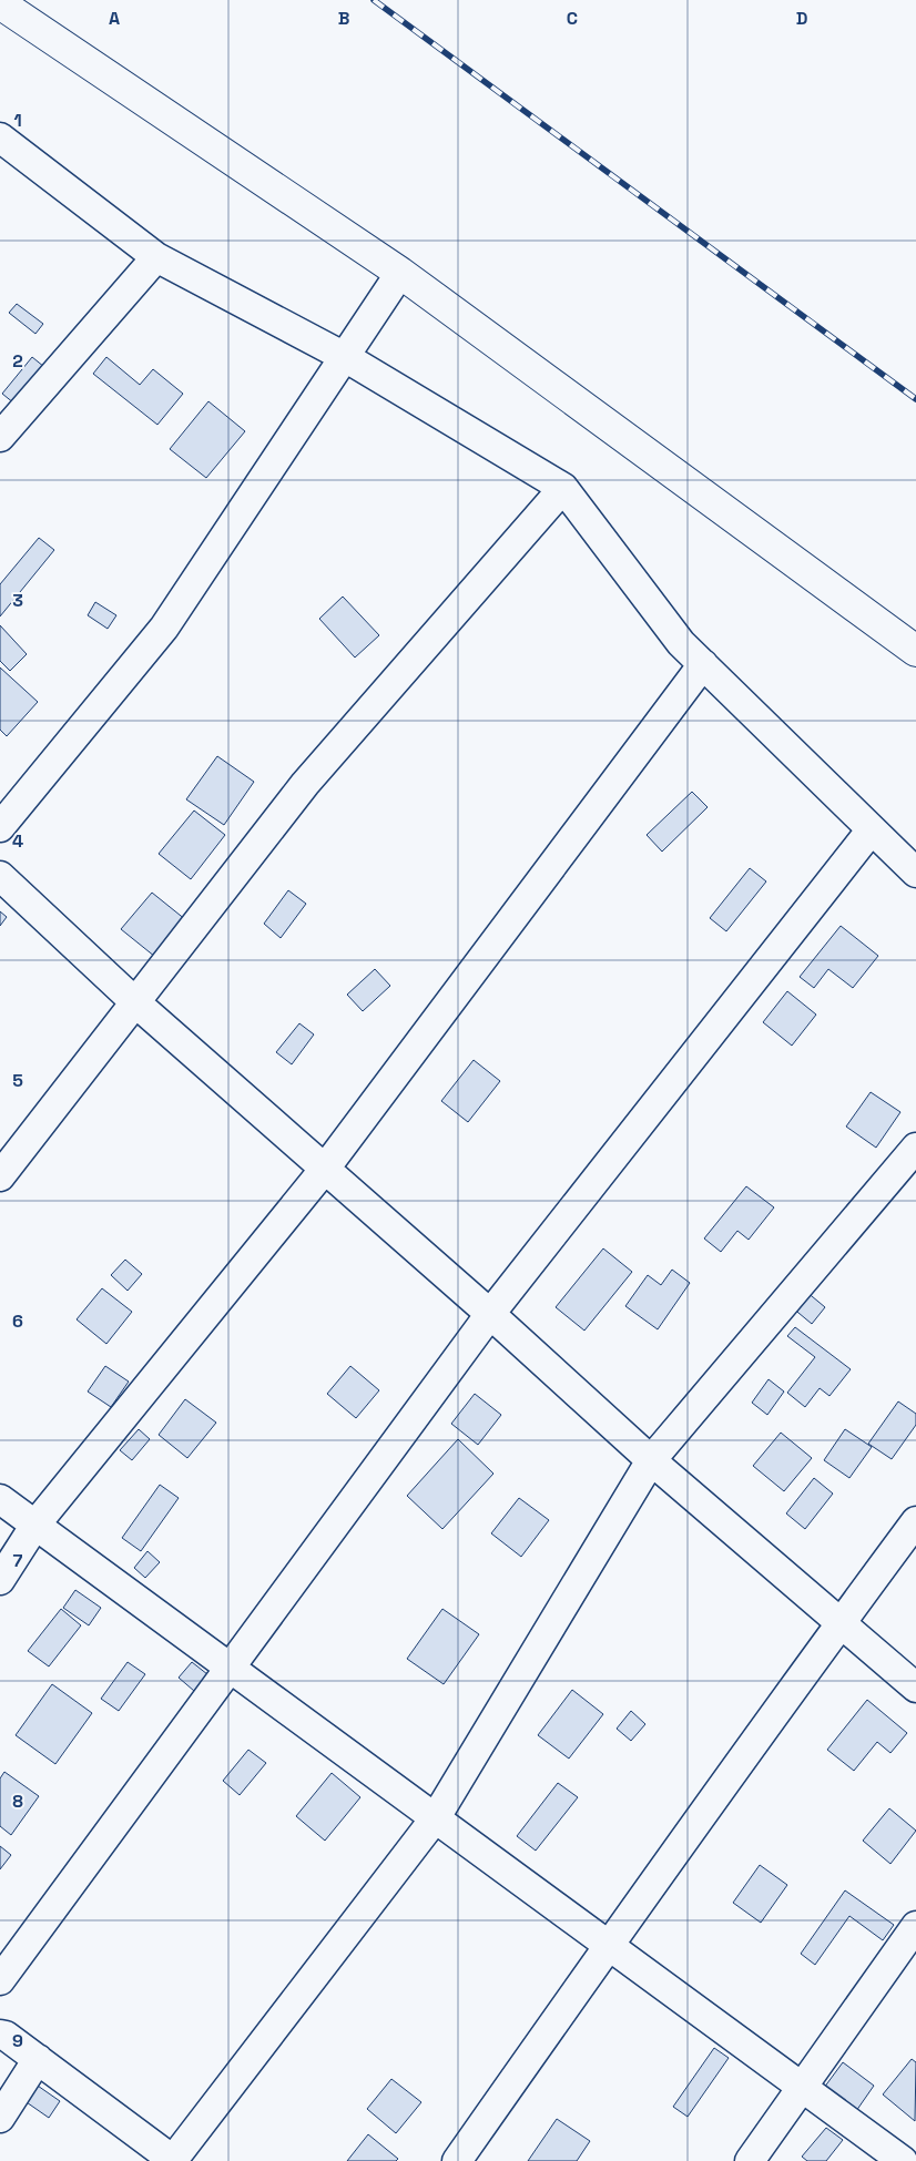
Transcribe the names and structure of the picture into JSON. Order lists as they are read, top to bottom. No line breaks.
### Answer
{"grid":{"columns":["A","B","C","D"],"rows":["1","2","3","4","5","6","7","8","9"]}}
